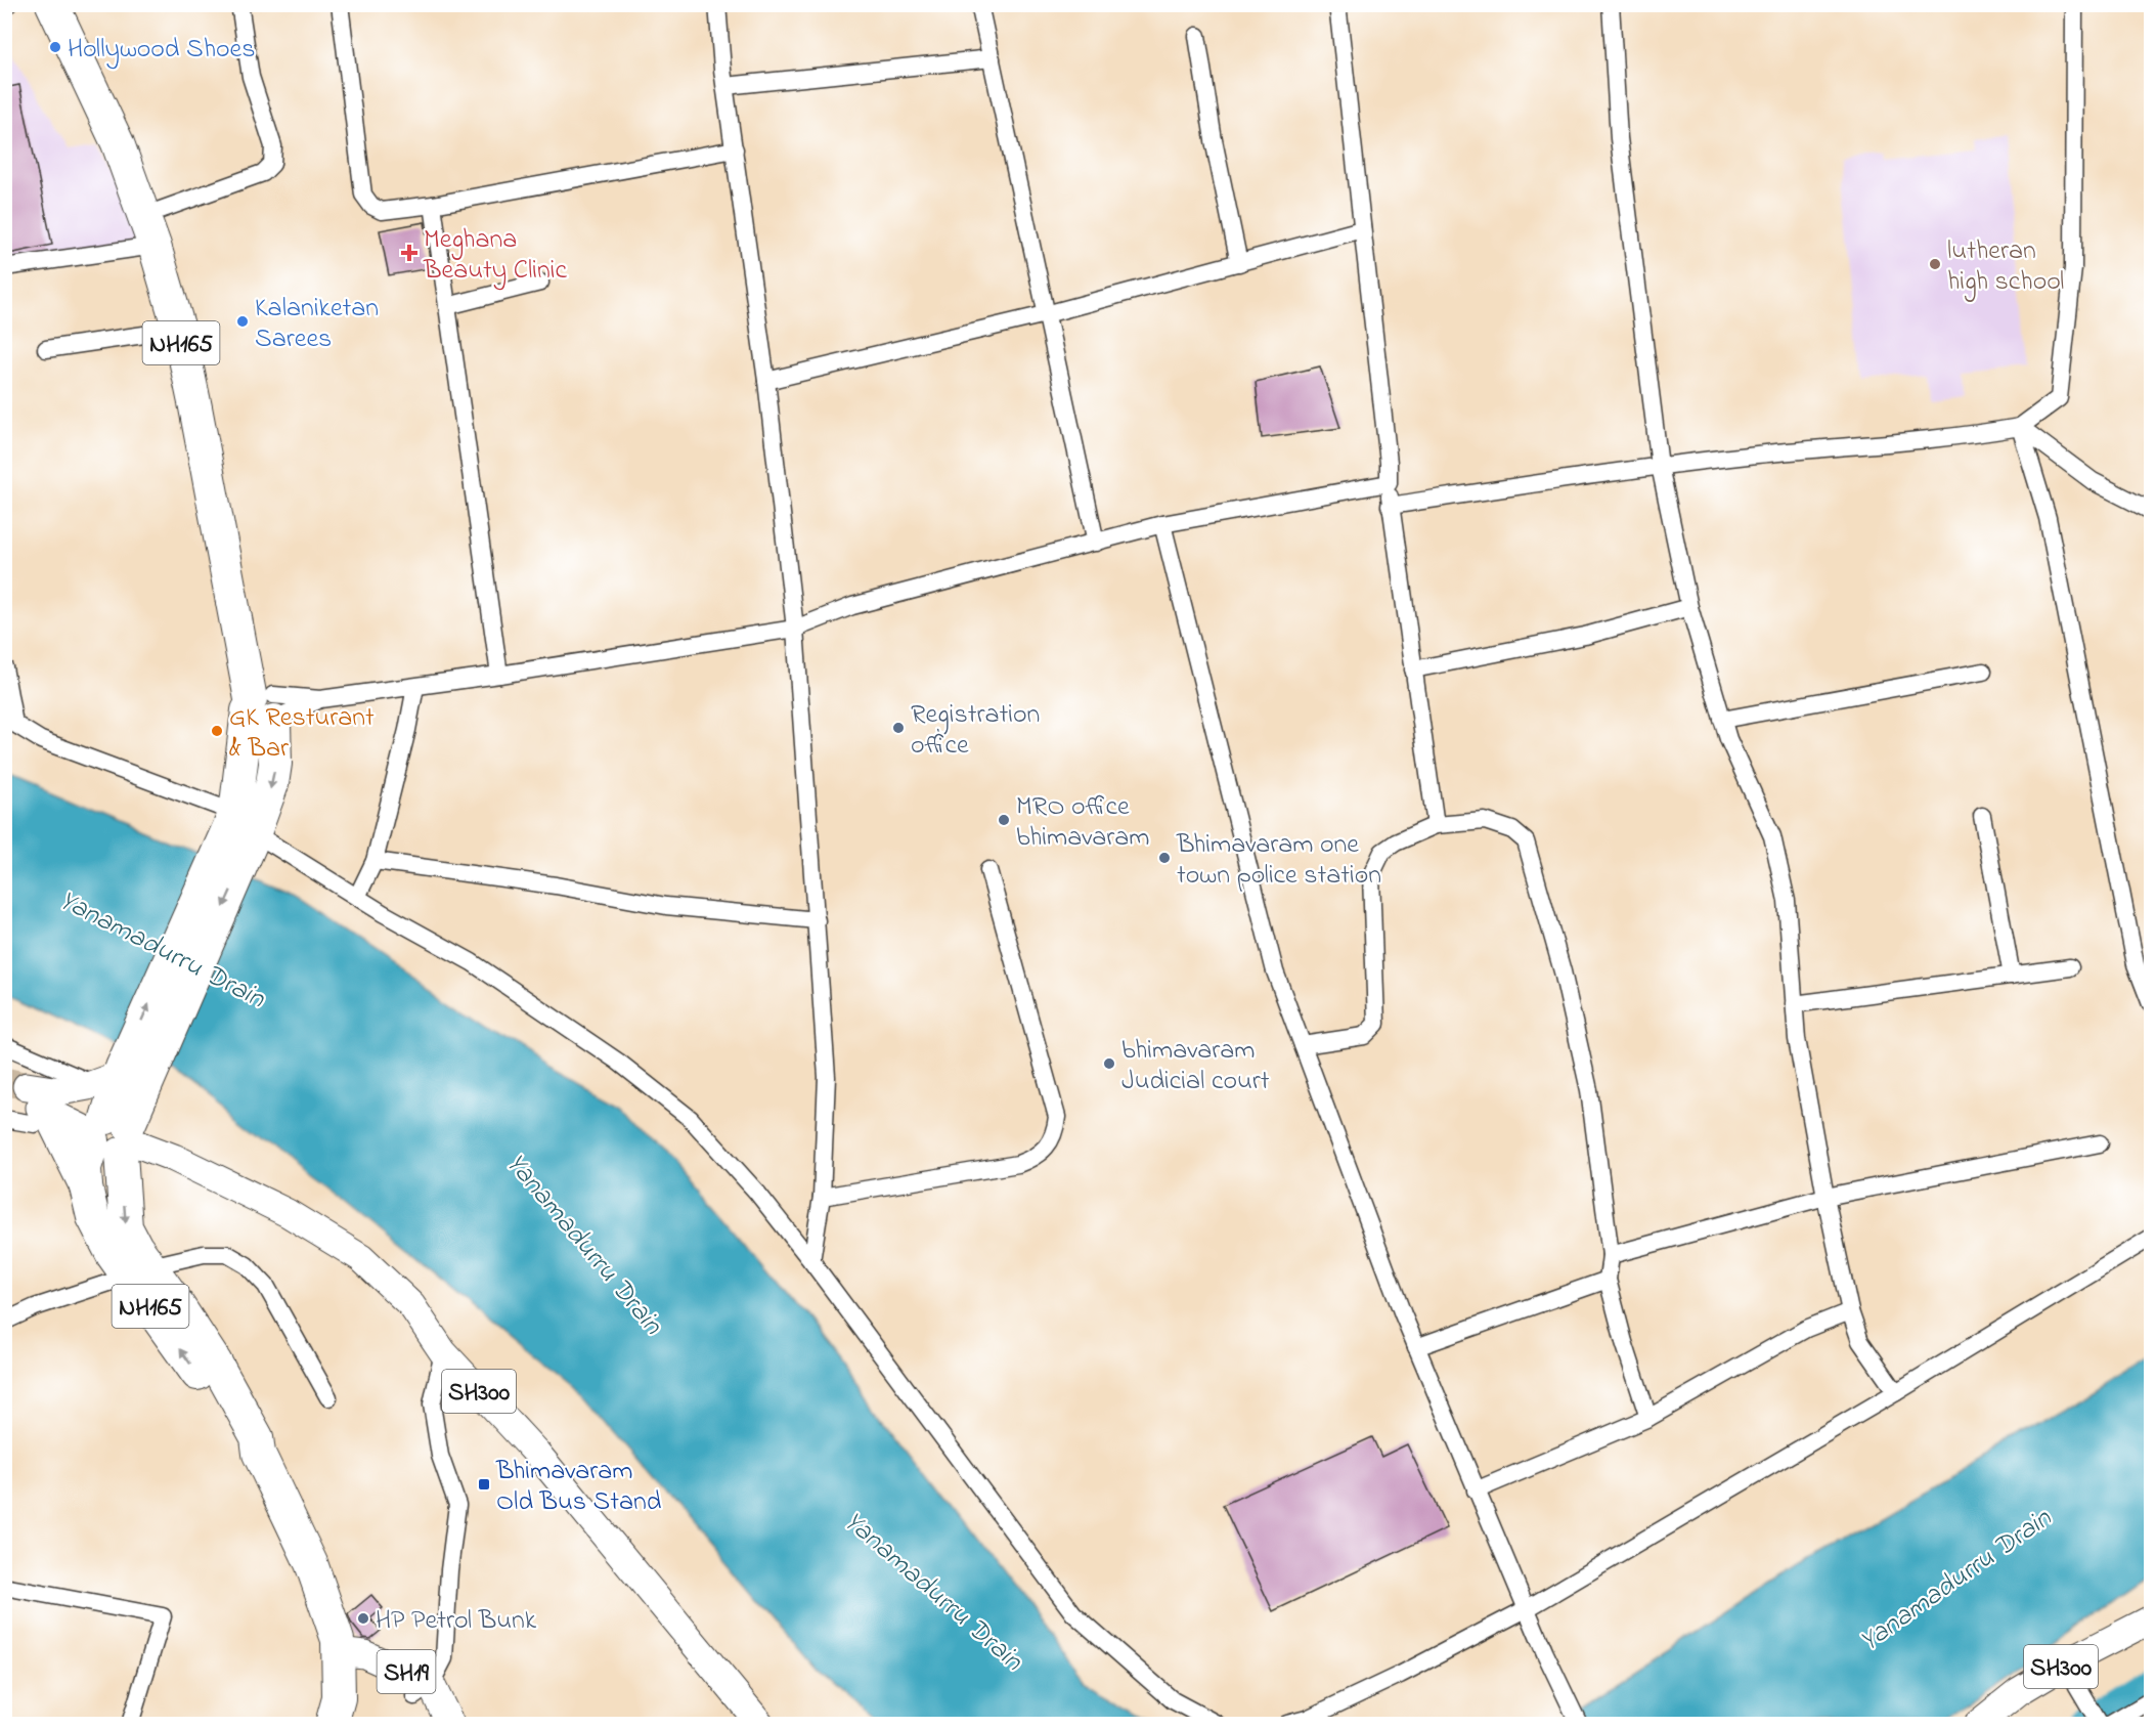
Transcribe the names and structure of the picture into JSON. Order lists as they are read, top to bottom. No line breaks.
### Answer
{"streets":{"highway":["NH165"],"main road":["SH300","SH19"]},"crossings":[["NH165","SH300"],["NH165","SH19"]],"water":["Yanamadurru Drain"],"places":{"other":["Hollywood Shoes","lutheran high school","Kalaniketan Sarees","Registration office","GK Resturant & Bar","MRO office bhimavaram","Bhimavaram one town police station","bhimavaram Judicial court","HP Petrol Bunk"],"health":["Meghana Beauty Clinic"],"transit":["Bhimavaram Old Bus Stand"]}}
